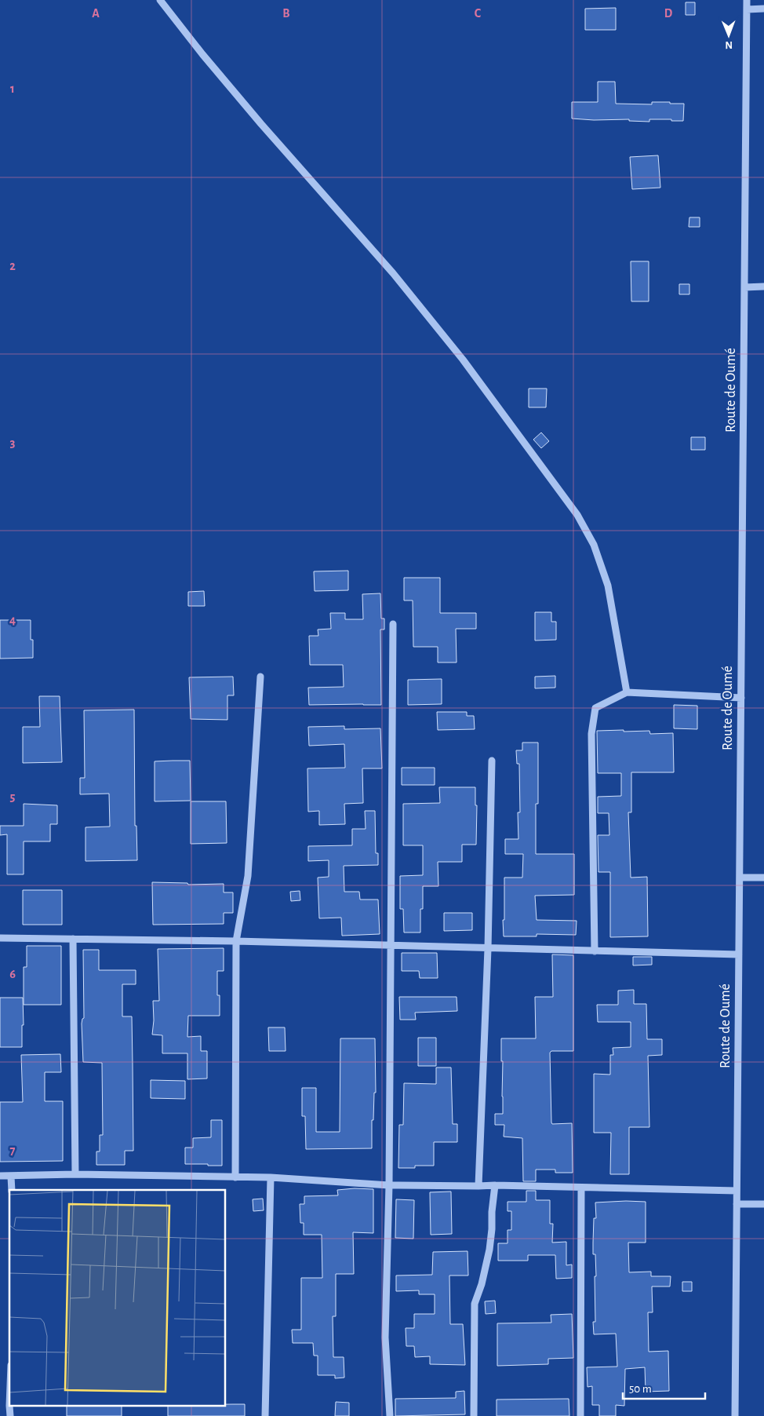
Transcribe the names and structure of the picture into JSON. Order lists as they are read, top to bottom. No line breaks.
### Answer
{"streets":{"street":["Route de Oumé"]},"scale_bar":"50 m","north":"bottom","grid":{"columns":["A","B","C","D"],"rows":["1","2","3","4","5","6","7"]}}
